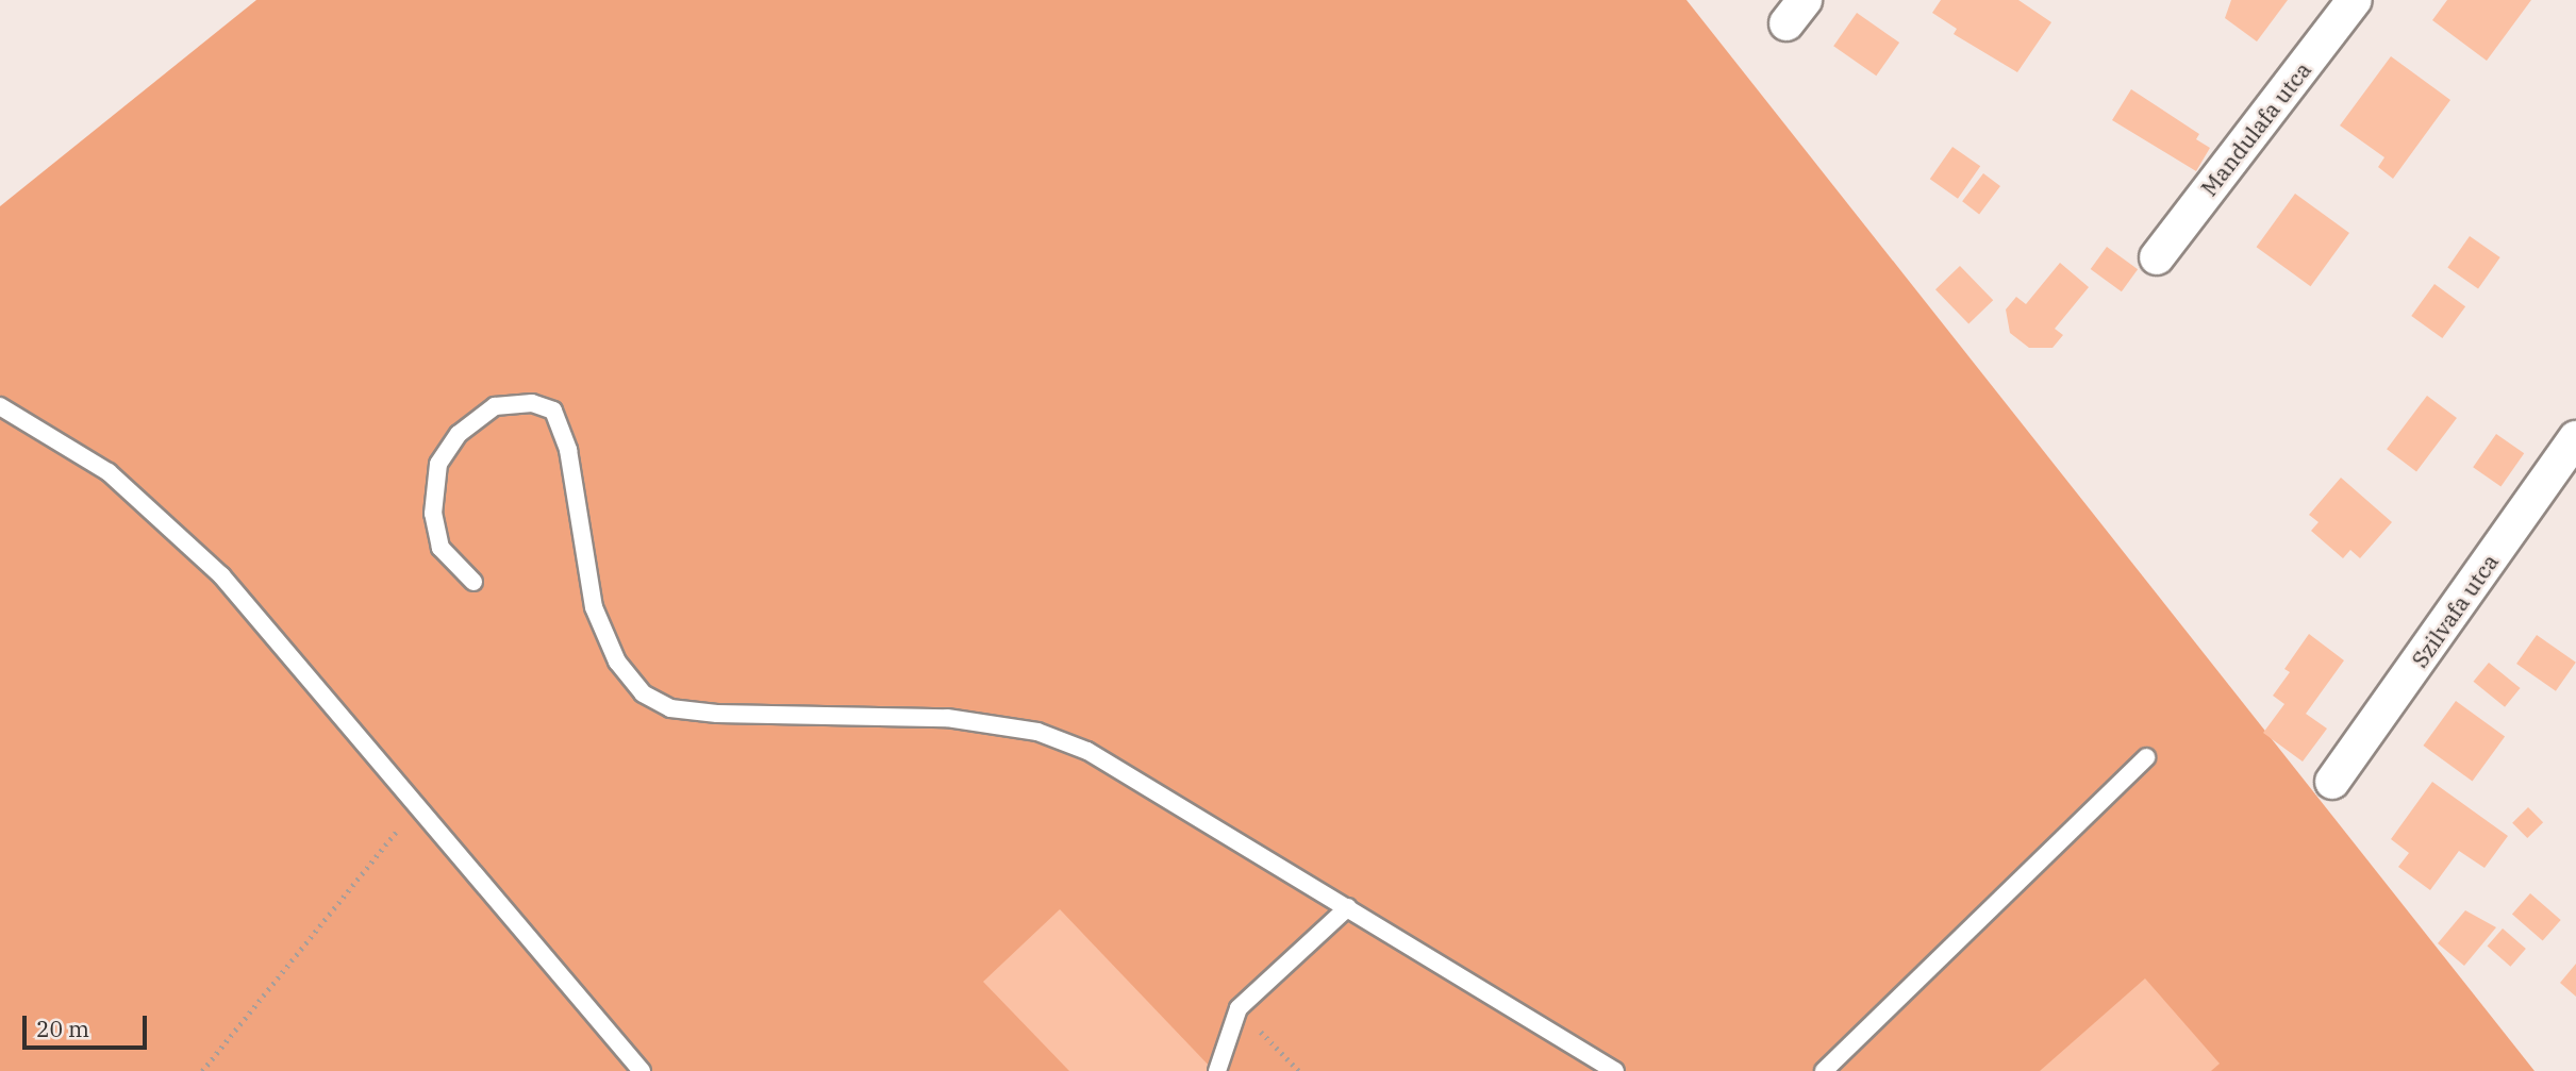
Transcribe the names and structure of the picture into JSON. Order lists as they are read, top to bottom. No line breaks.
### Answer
{"streets":{"street":["Mandulafa utca","Szilvafa utca"]},"scale_bar":"20 m"}
